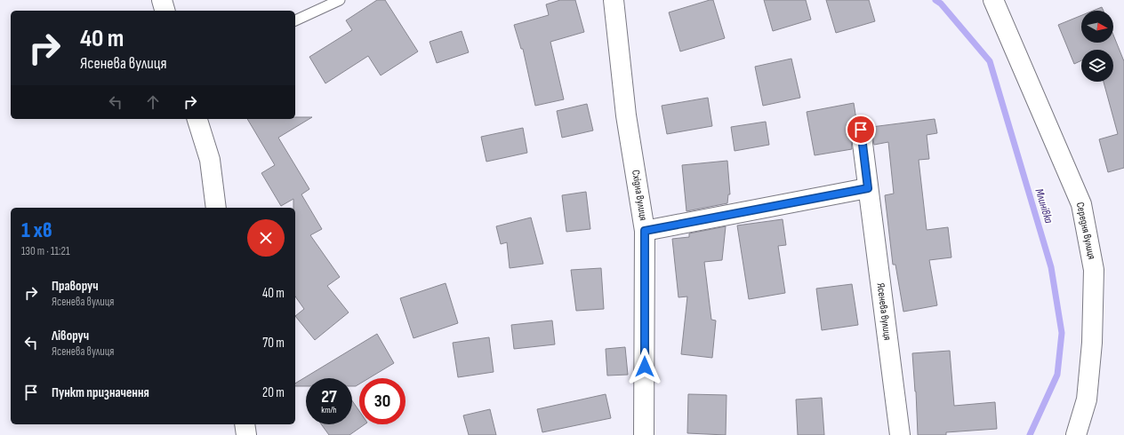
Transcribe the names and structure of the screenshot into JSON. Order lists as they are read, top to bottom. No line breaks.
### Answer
{"streets":{"street":["Східна вулиця","Середня вулиця","Ясенева вулиця"]},"water":["Млинівка"],"north":"right","page":{"turn":["40 m","Ясенева вулиця"],"heading":["1 хв","130 m · 11:21"],"list":[{"name":"Праворуч","note":"Ясенева вулиця","value":"40 m"},{"name":"Ліворуч","note":"Ясенева вулиця","value":"70 m"},{"name":"Пункт призначення","value":"20 m"}],"speed":"27 km/h","limit":"30"}}
